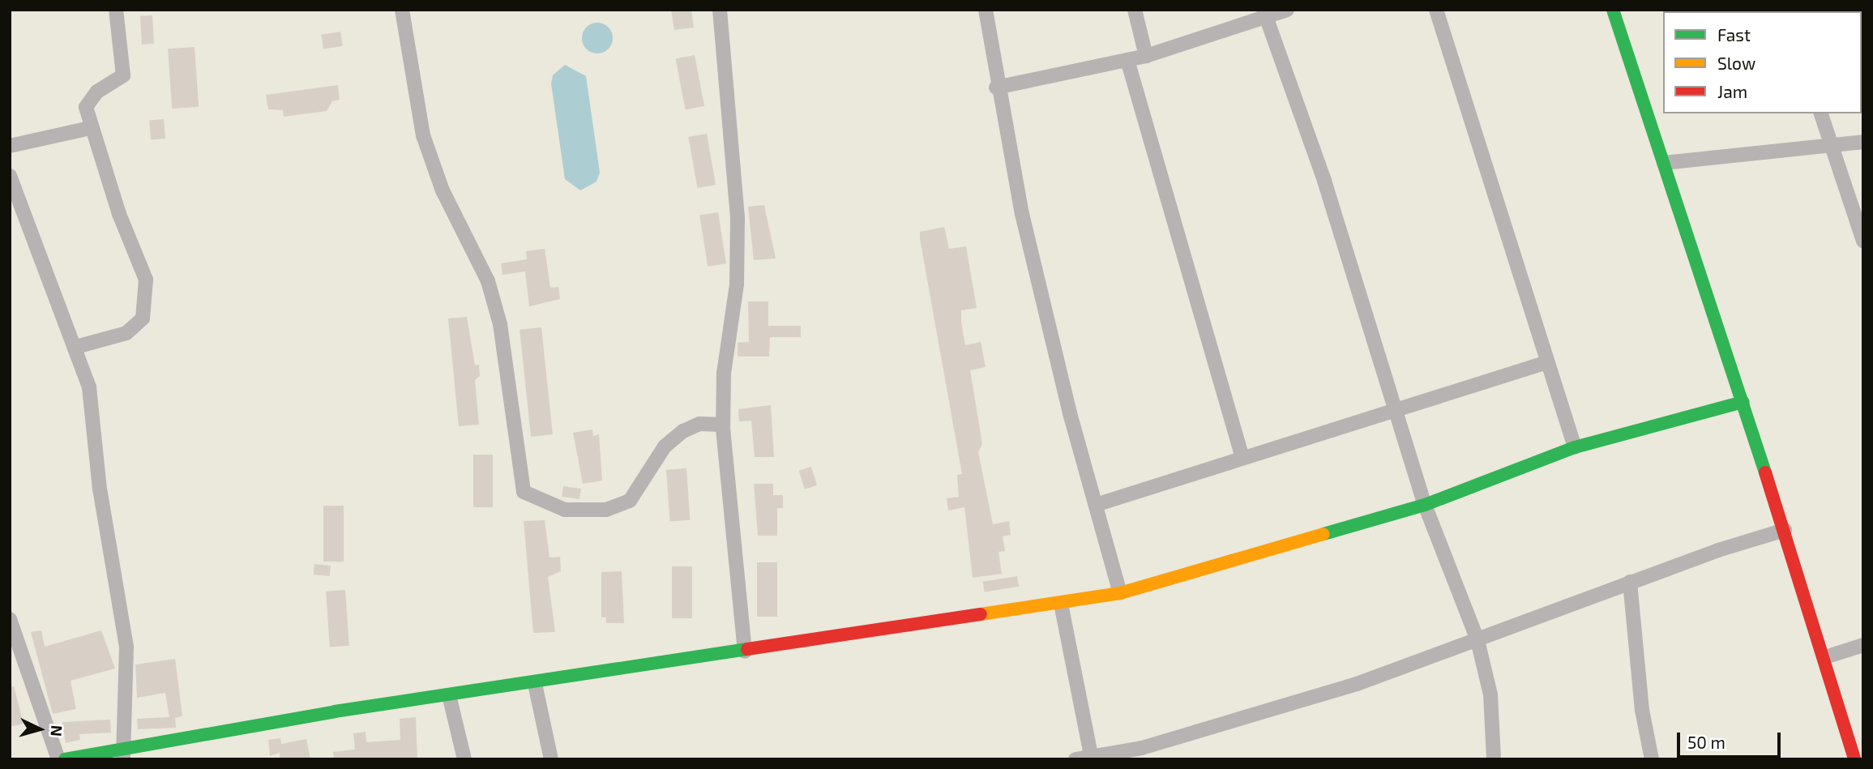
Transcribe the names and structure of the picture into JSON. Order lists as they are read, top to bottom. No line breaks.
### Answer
{"legend":["Fast","Slow","Jam"],"scale_bar":"50 m","north":"right"}
